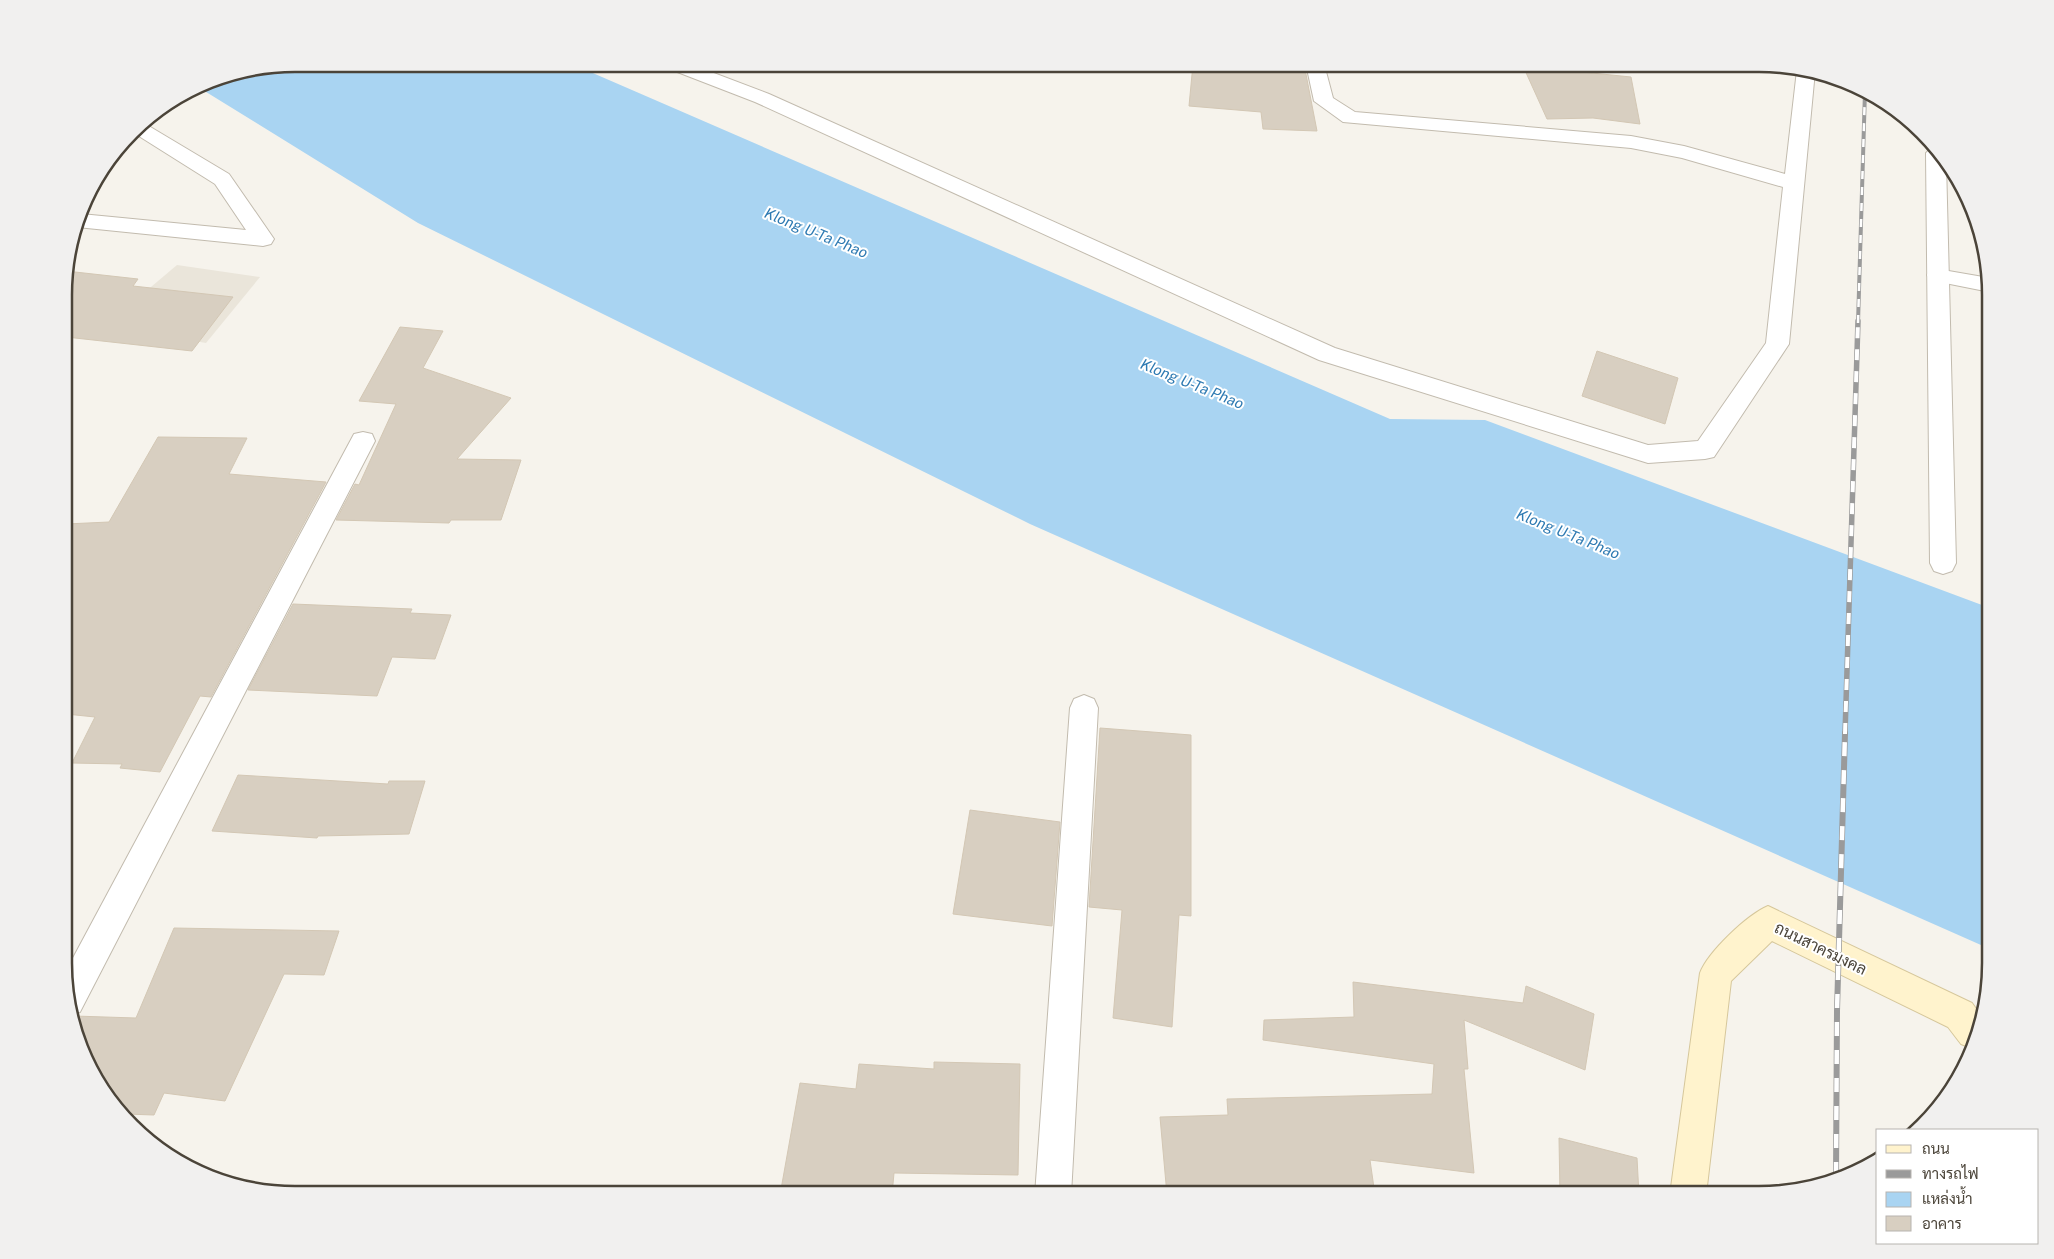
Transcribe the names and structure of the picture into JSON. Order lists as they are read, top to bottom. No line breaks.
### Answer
{"streets":{"street":["ถนนสาครมงคล"]},"water":["Klong U-Ta Phao"],"legend":["ถนน","ทางรถไฟ","แหล่งน้ำ","อาคาร"]}
